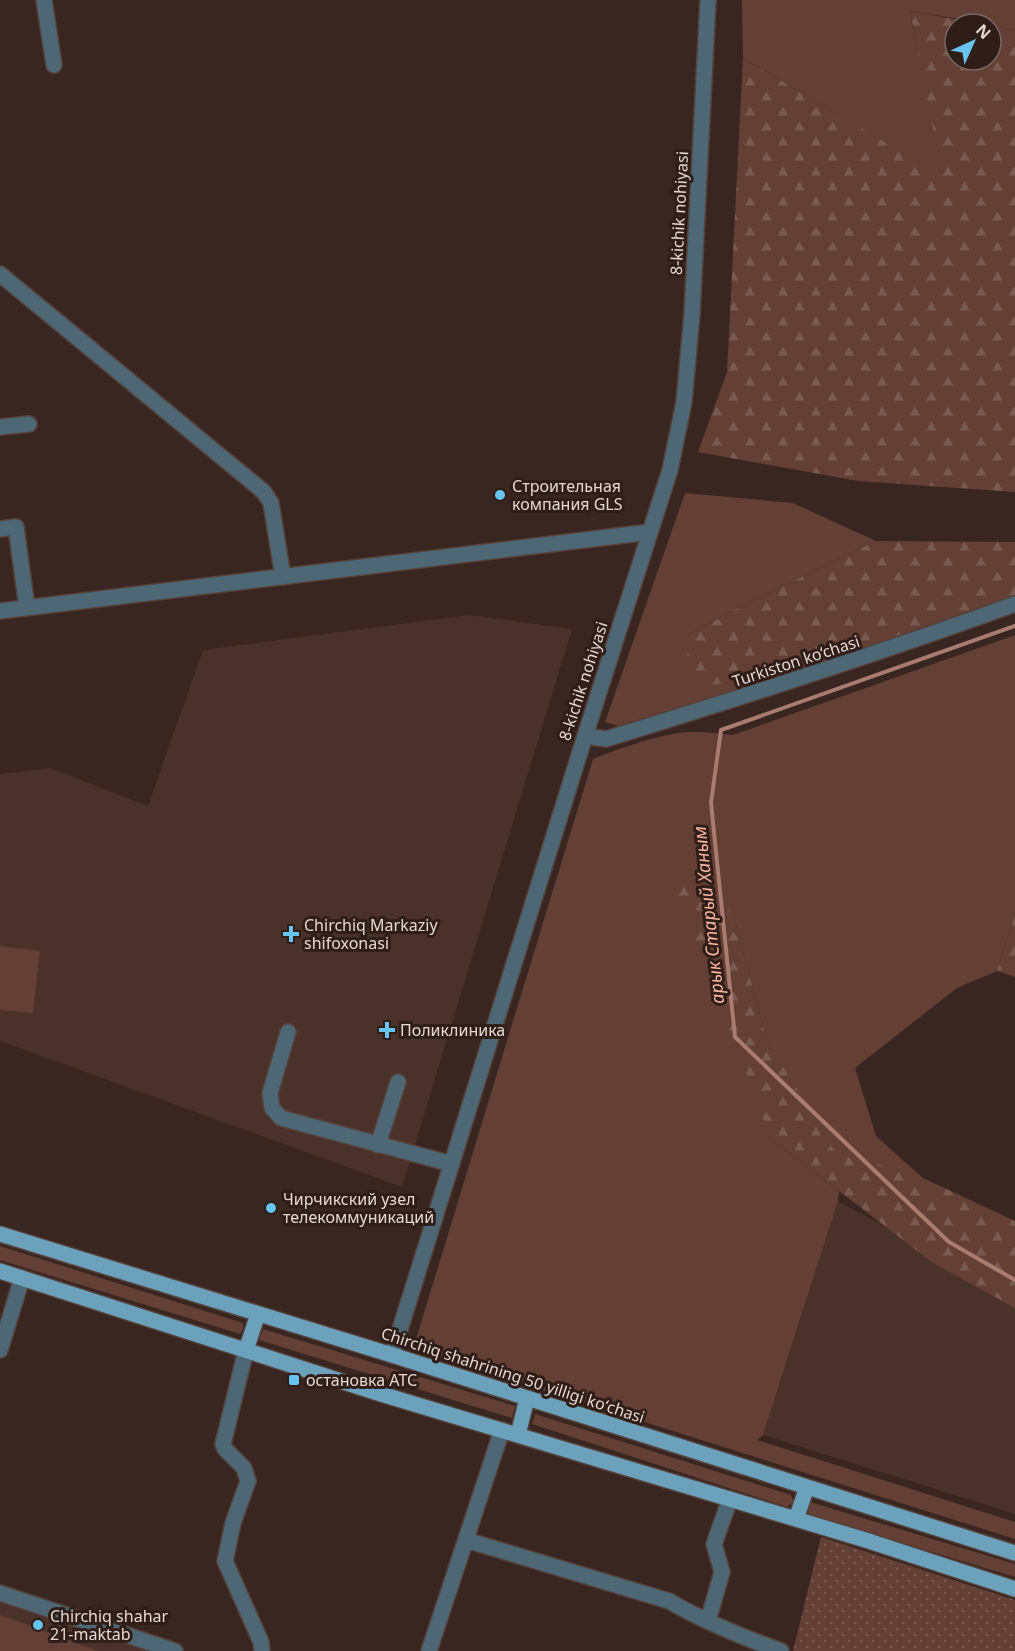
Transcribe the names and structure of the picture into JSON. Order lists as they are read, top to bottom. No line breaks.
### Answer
{"streets":{"main road":["Chirchiq shahrining 50 yilligi koʻchasi"],"street":["8-kichik nohiyasi","Turkiston ko‘chasi"]},"crossings":[["8-kichik nohiyasi","Turkiston ko‘chasi"],["8-kichik nohiyasi","Chirchiq shahrining 50 yilligi koʻchasi"]],"water":["арык Старый Ханым"],"places":{"other":["Строительная компания GLS","Чирчикский узел телекоммуникаций","Chirchiq shahar 21-maktab"],"health":["Chirchiq Markaziy shifoxonasi","Поликлиника"],"transit":["остановка АТС"]},"north":"top right"}
